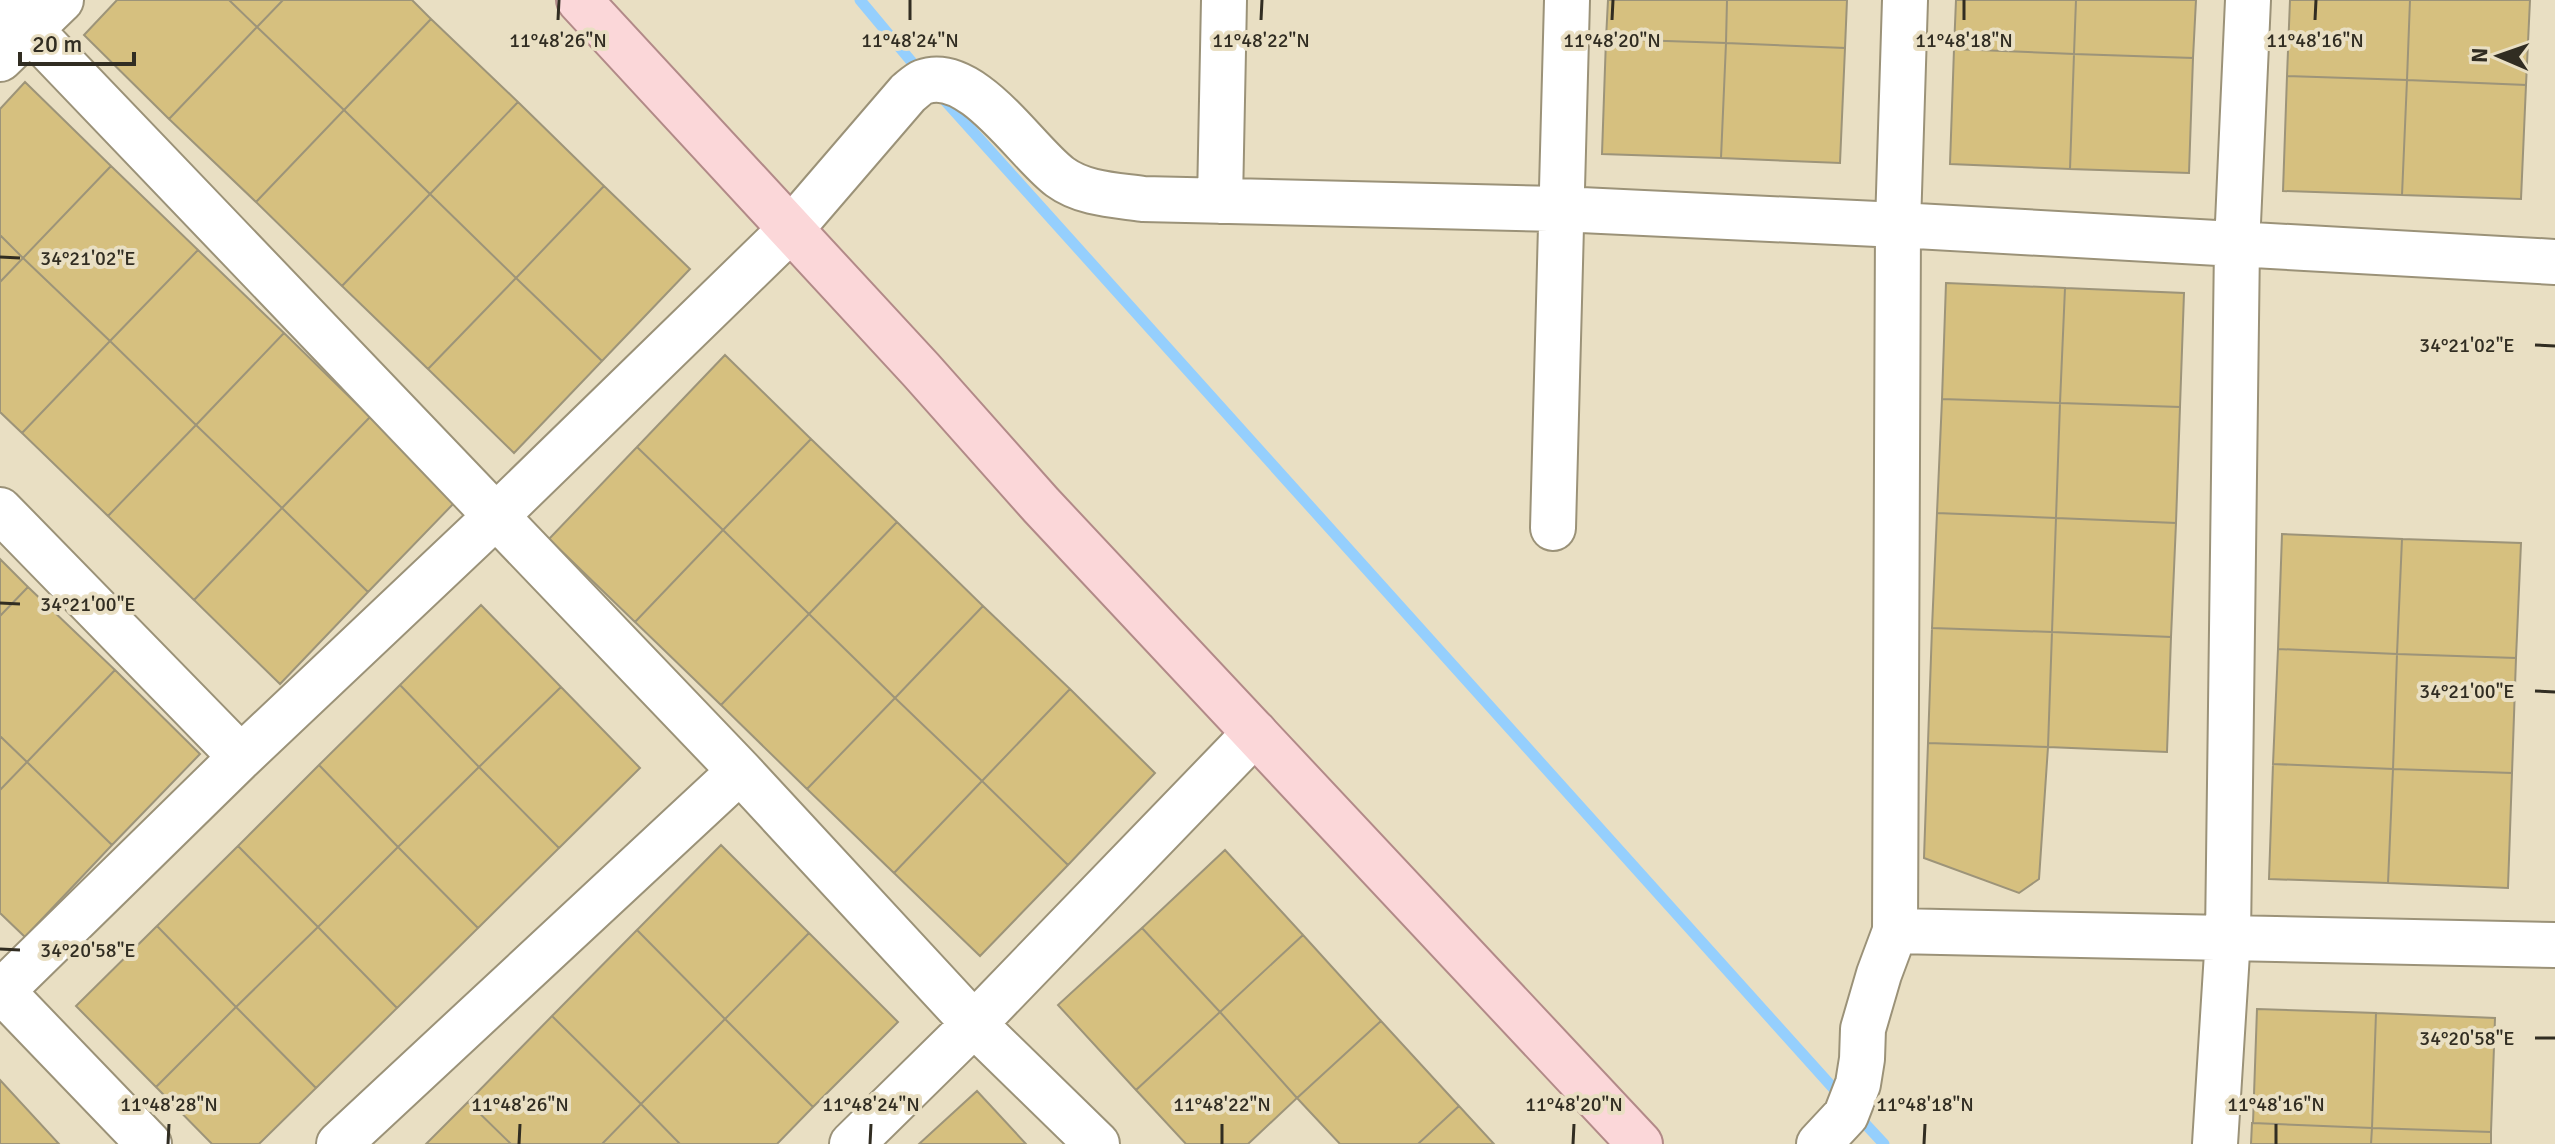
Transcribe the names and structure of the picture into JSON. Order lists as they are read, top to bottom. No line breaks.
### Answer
{"scale_bar":"20 m","north":"left","coordinates":["11°48'26\"N","11°48'24\"N","11°48'22\"N","11°48'20\"N","11°48'18\"N","11°48'16\"N","34°21'02\"E","34°21'00\"E","34°20'58\"E","11°48'28\"N"]}
